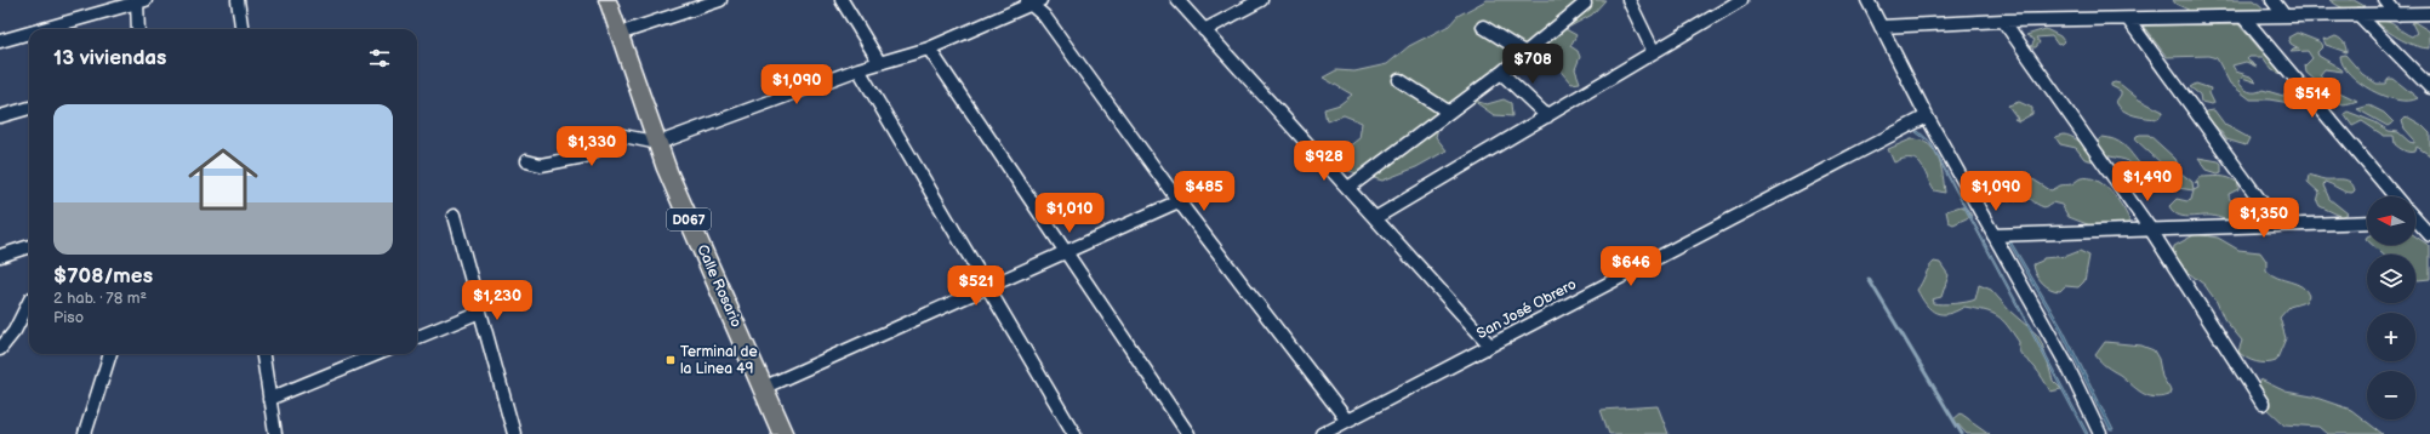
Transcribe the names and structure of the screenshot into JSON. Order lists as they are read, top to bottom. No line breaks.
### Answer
{"streets":{"main road":["D067","Calle Rosario"],"street":["San José Obrero"]},"places":{"transit":["Terminal de la Linea 49"]},"north":"left","page":{"heading":"13 viviendas","price":["$708","$1,090","$514","$1,330","$928","$1,490","$485","$1,090","$1,010","$1,350","$646","$521","$1,230"],"list":[{"name":"$708/mes","note":"2 hab. · 78 m² · Piso"}],"map_buttons":["+","−"]}}
